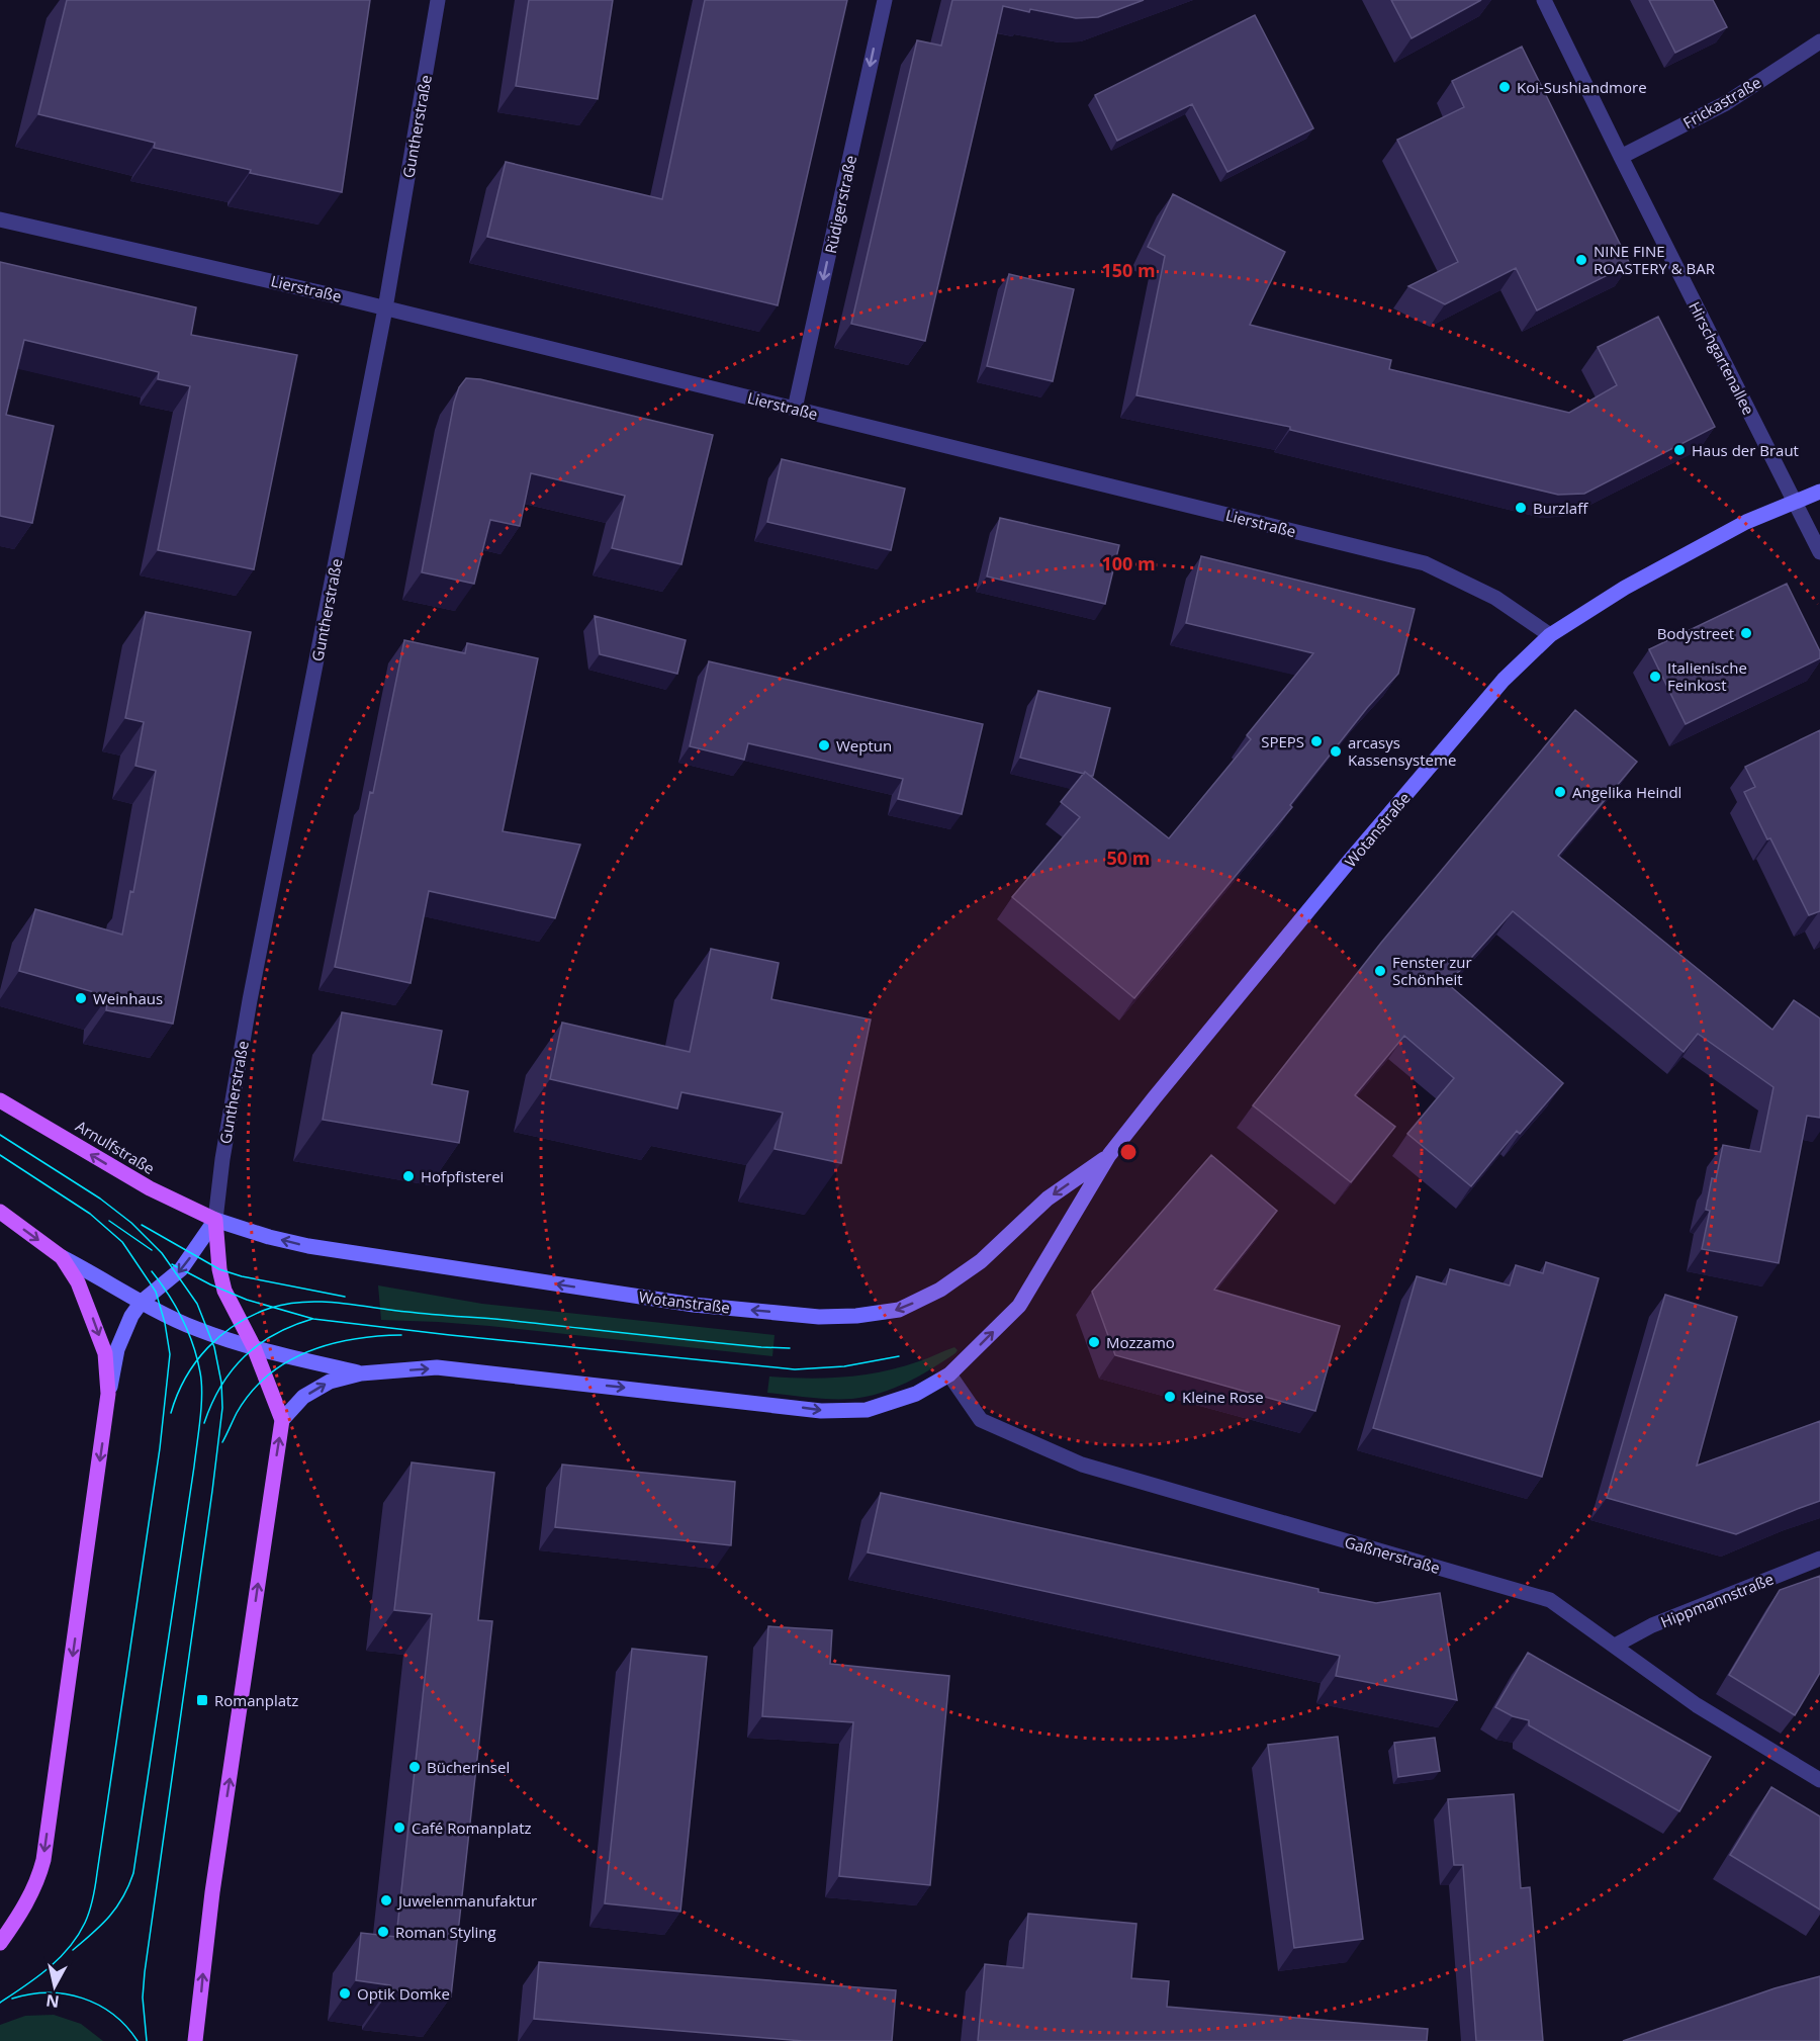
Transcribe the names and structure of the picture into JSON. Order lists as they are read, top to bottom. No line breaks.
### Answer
{"streets":{"main road":["Wotanstraße","Arnulfstraße"],"street":["Frickastraße","Guntherstraße","Rüdigerstraße","Lierstraße","Hirschgartenallee","Gaßnerstraße","Hippmannstraße"]},"crossings":[["Frickastraße","Hirschgartenallee"],["Guntherstraße","Lierstraße"],["Guntherstraße","Wotanstraße"],["Guntherstraße","Arnulfstraße"],["Rüdigerstraße","Lierstraße"],["Lierstraße","Wotanstraße"],["Hirschgartenallee","Wotanstraße"],["Wotanstraße","Arnulfstraße"],["Wotanstraße","Gaßnerstraße"],["Gaßnerstraße","Hippmannstraße"]],"one_way":["Rüdigerstraße"],"places":{"other":["Koi-Sushiandmore","NINE FINE ROASTERY & BAR","Haus der Braut","Burzlaff","Bodystreet","Italienische Feinkost","SPEPS","Weptun","arcasys Kassensysteme","Angelika Heindl","Fenster zur Schönheit","Weinhaus","Hofpfisterei","Mozzamo","Kleine Rose","Bücherinsel","Café Romanplatz","Juwelenmanufaktur","Roman Styling","Optik Domke"],"transit":["Romanplatz"]},"north":"bottom","rings":["150 m","100 m","50 m"]}
